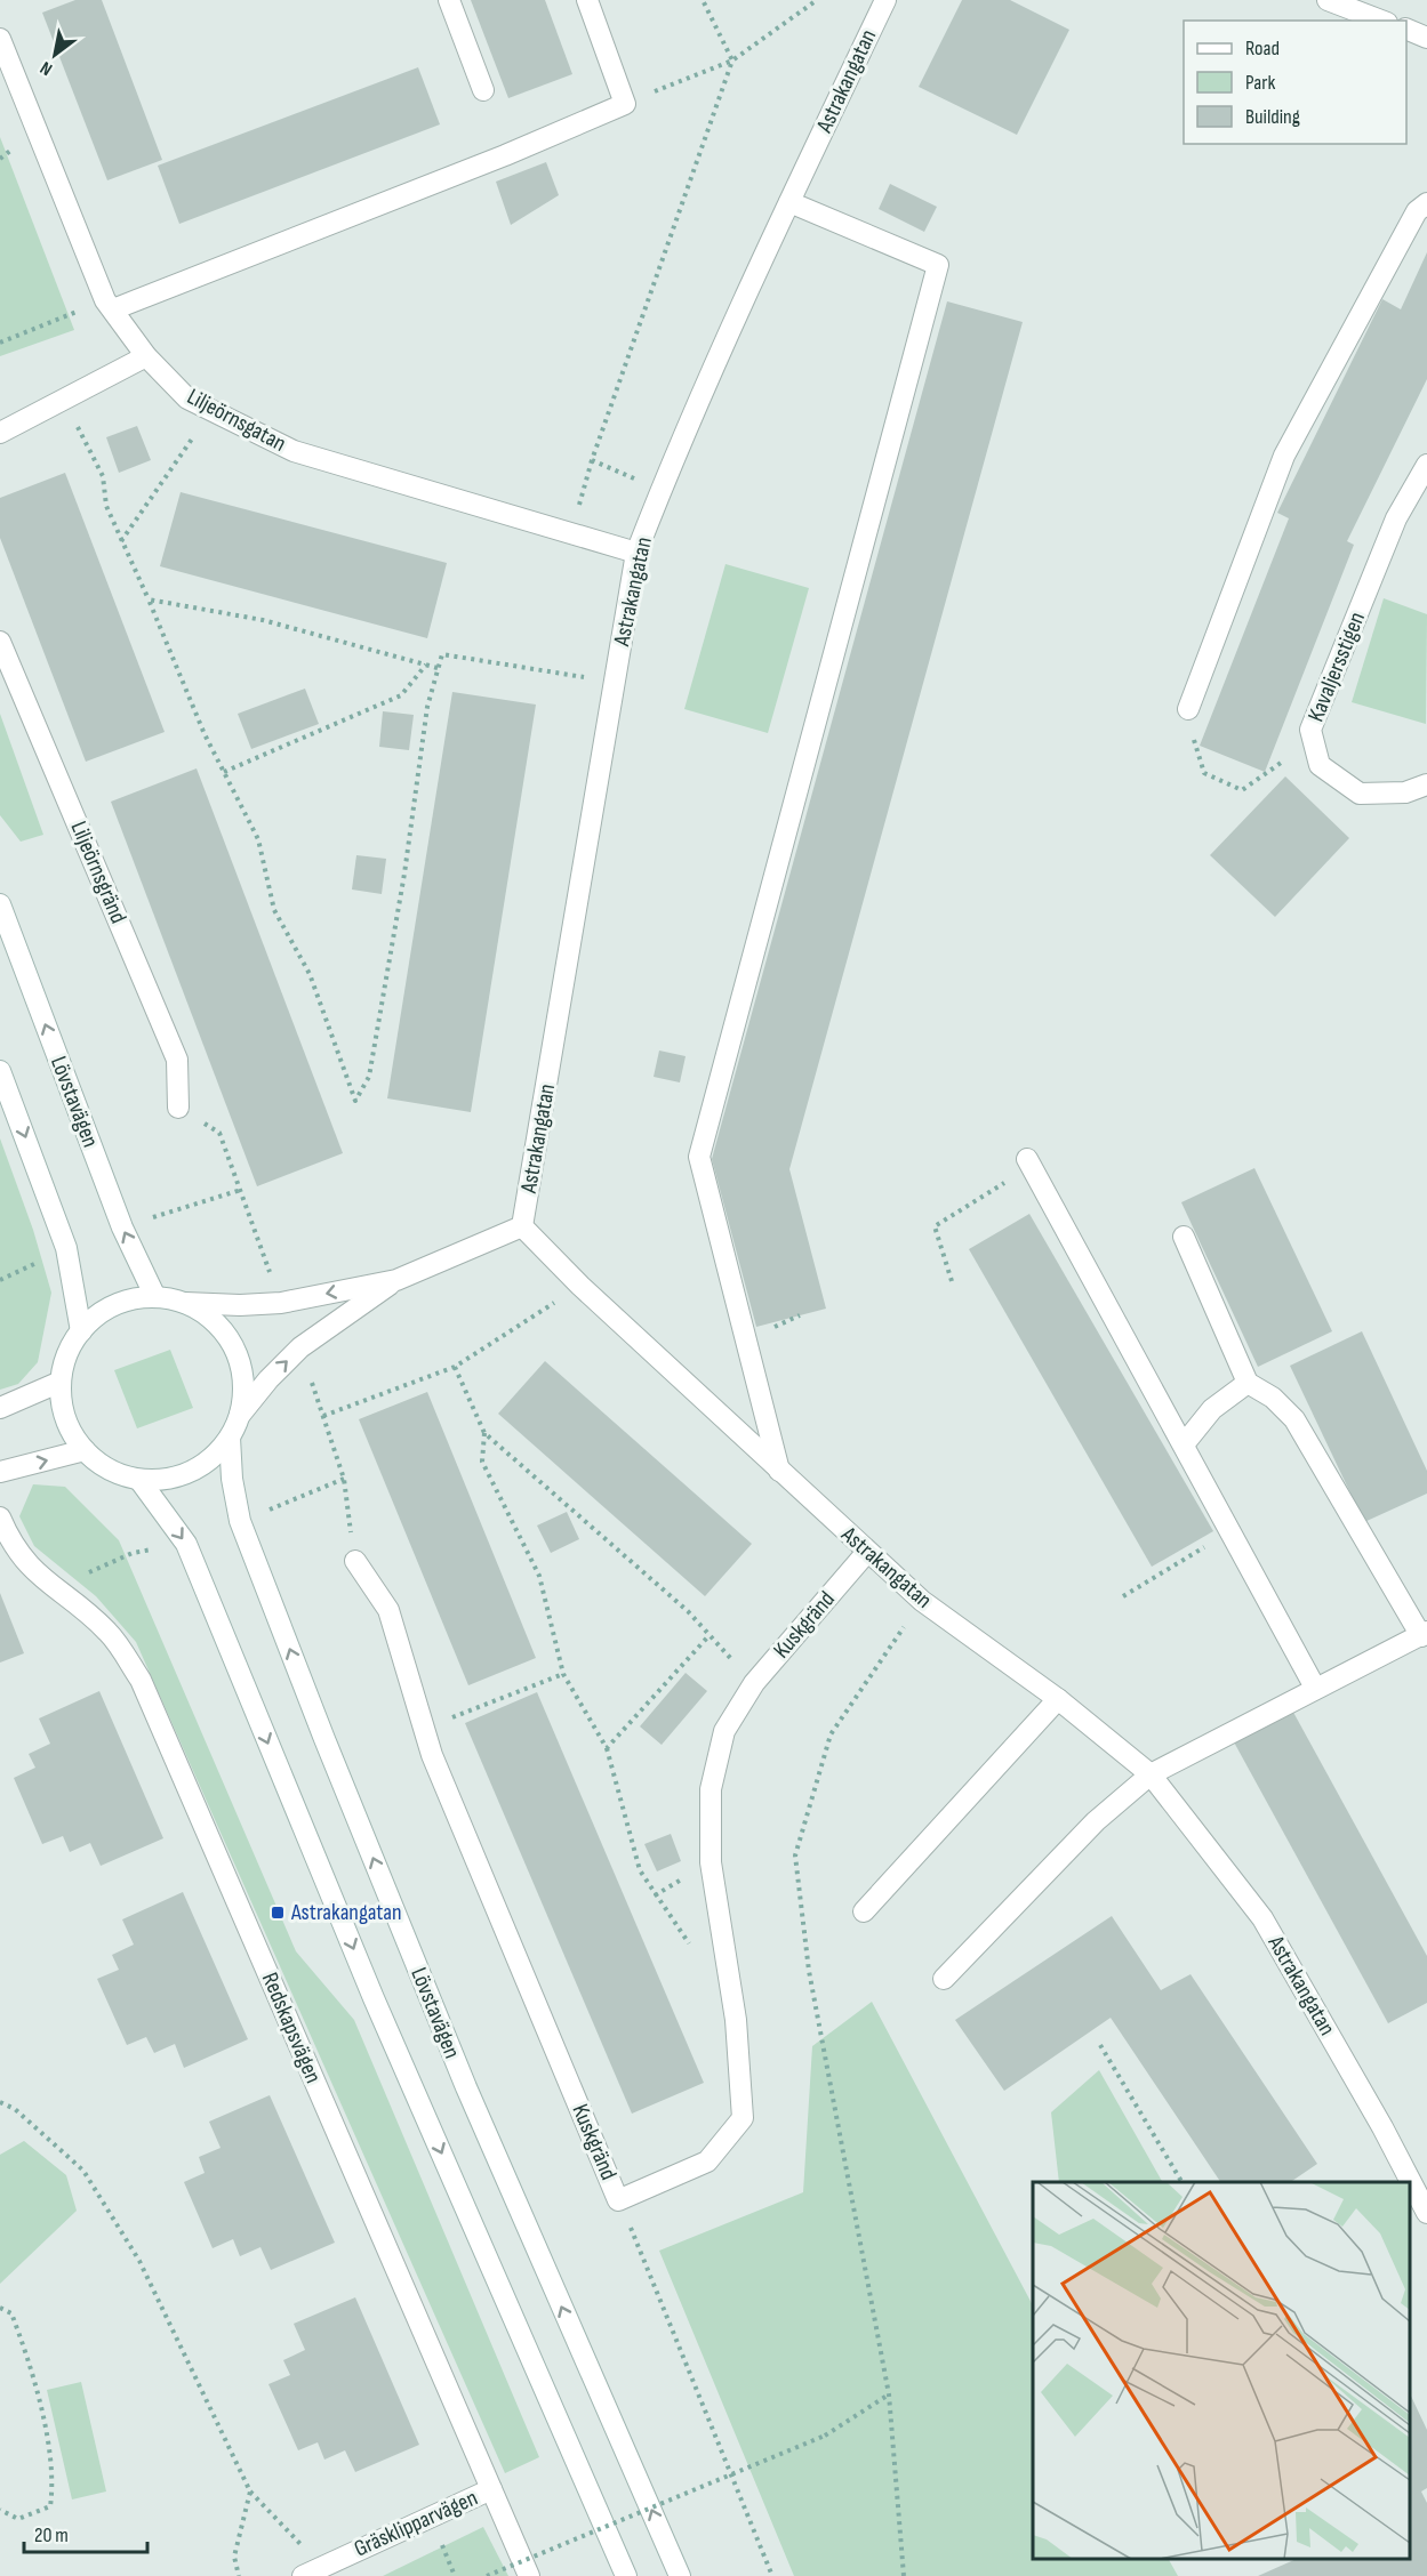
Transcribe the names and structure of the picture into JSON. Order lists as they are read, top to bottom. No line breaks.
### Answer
{"streets":{"street":["Astrakangatan","Liljeörnsgatan","Kavaljersstigen","Liljeörnsgränd","Lövstavägen","Kuskgränd","Redskapsvägen","Gräsklipparvägen"]},"crossings":[["Astrakangatan","Liljeörnsgatan"],["Astrakangatan","Kuskgränd"],["Redskapsvägen","Gräsklipparvägen"]],"places":{"transit":["Astrakangatan"]},"legend":["Road","Park","Building"],"scale_bar":"20 m","north":"bottom left"}
